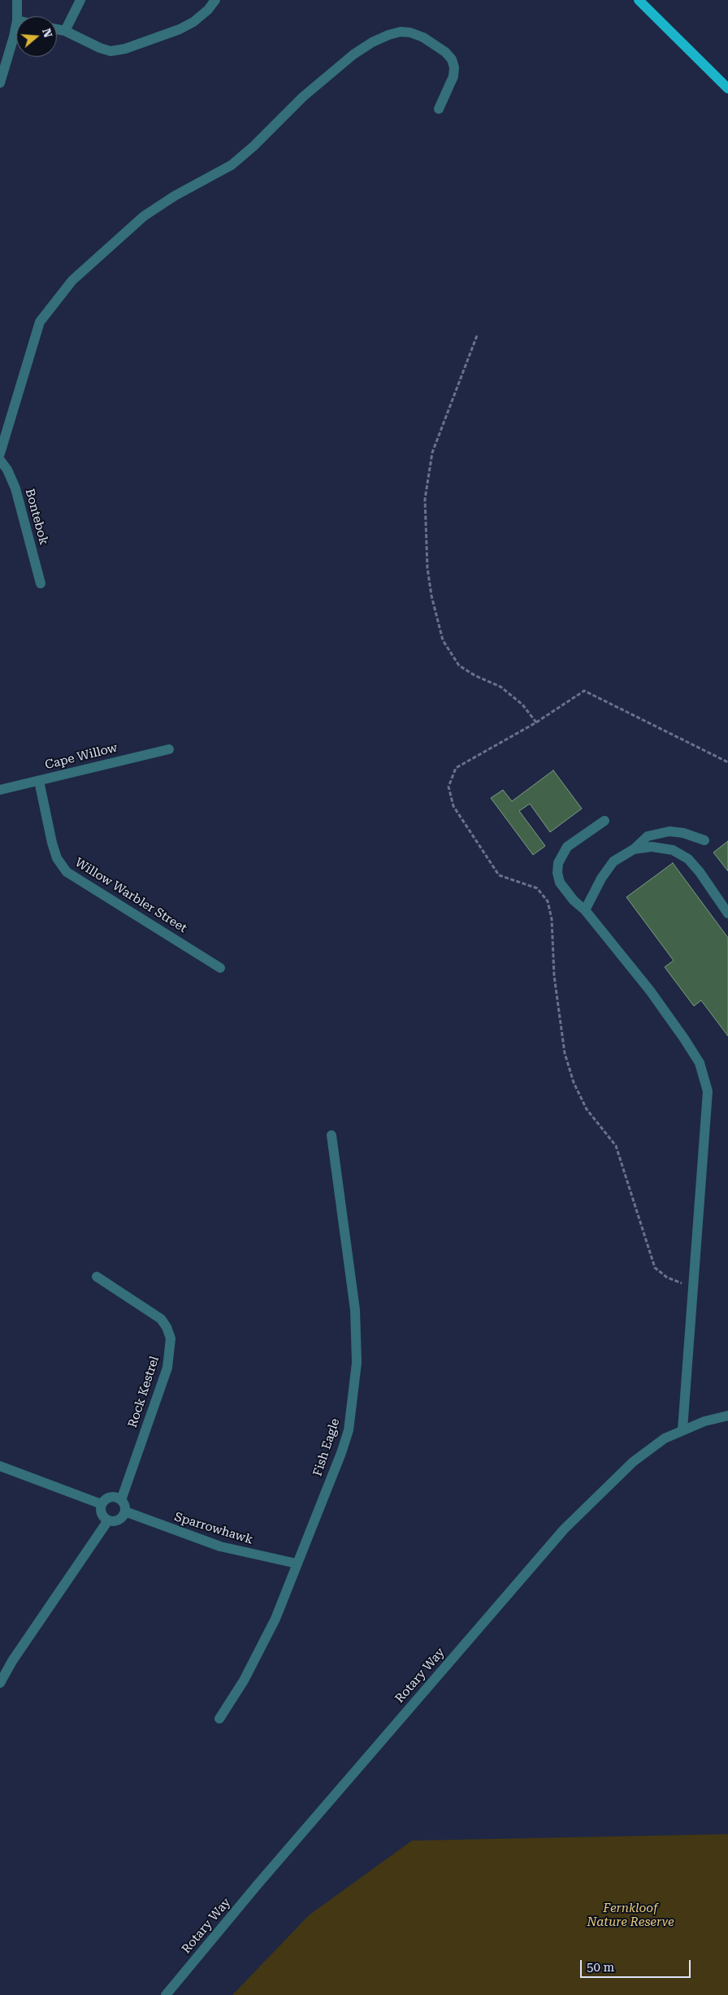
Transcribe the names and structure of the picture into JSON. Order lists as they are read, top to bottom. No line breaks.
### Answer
{"streets":{"street":["Bontebok","Cape Willow","Willow Warbler Street","Rock Kestrel","Fish Eagle","Sparrowhawk","Rotary Way"]},"crossings":[["Cape Willow","Willow Warbler Street"],["Rock Kestrel","Sparrowhawk"],["Fish Eagle","Sparrowhawk"]],"parks":["Fernkloof Nature Reserve"],"scale_bar":"50 m","north":"right"}
